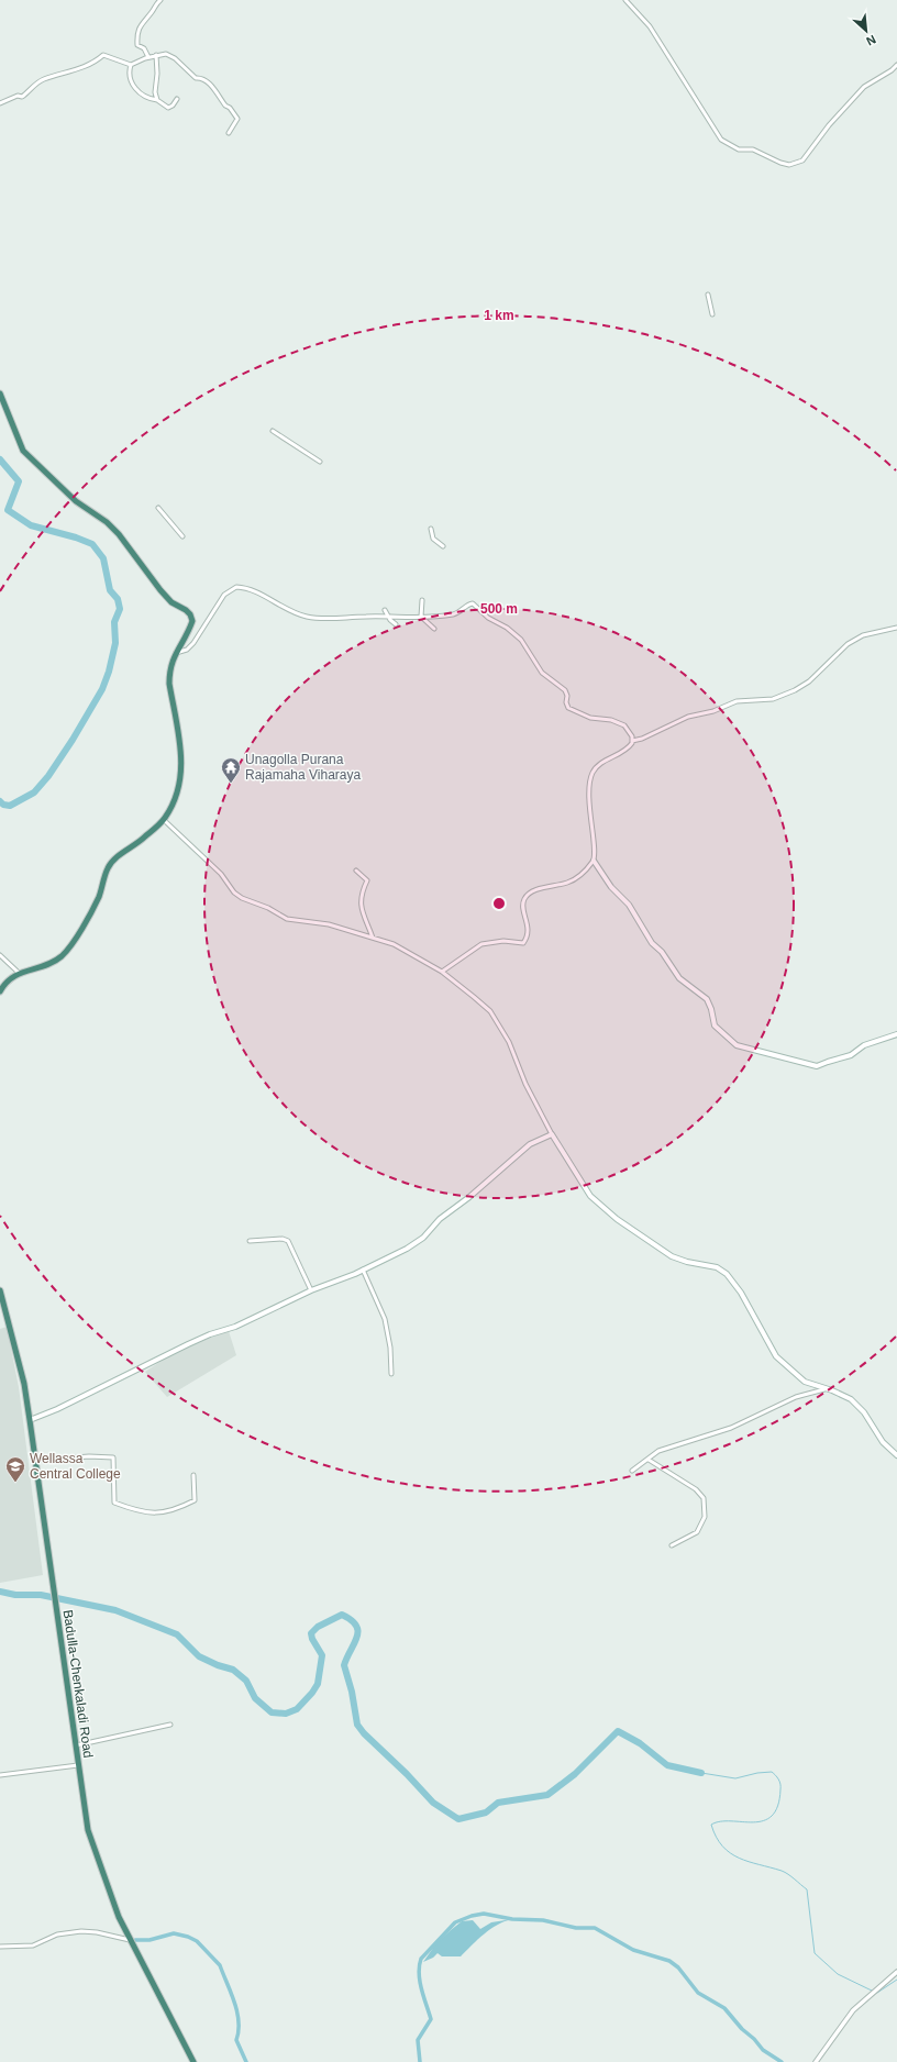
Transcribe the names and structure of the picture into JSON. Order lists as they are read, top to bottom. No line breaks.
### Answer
{"streets":{"highway":["Badulla-Chenkaladi Road"]},"places":{"temple":["Unagolla Purana Rajamaha Viharaya"],"school or university":["Wellassa Central College"]},"north":"bottom right","rings":["1 km","500 m"]}
